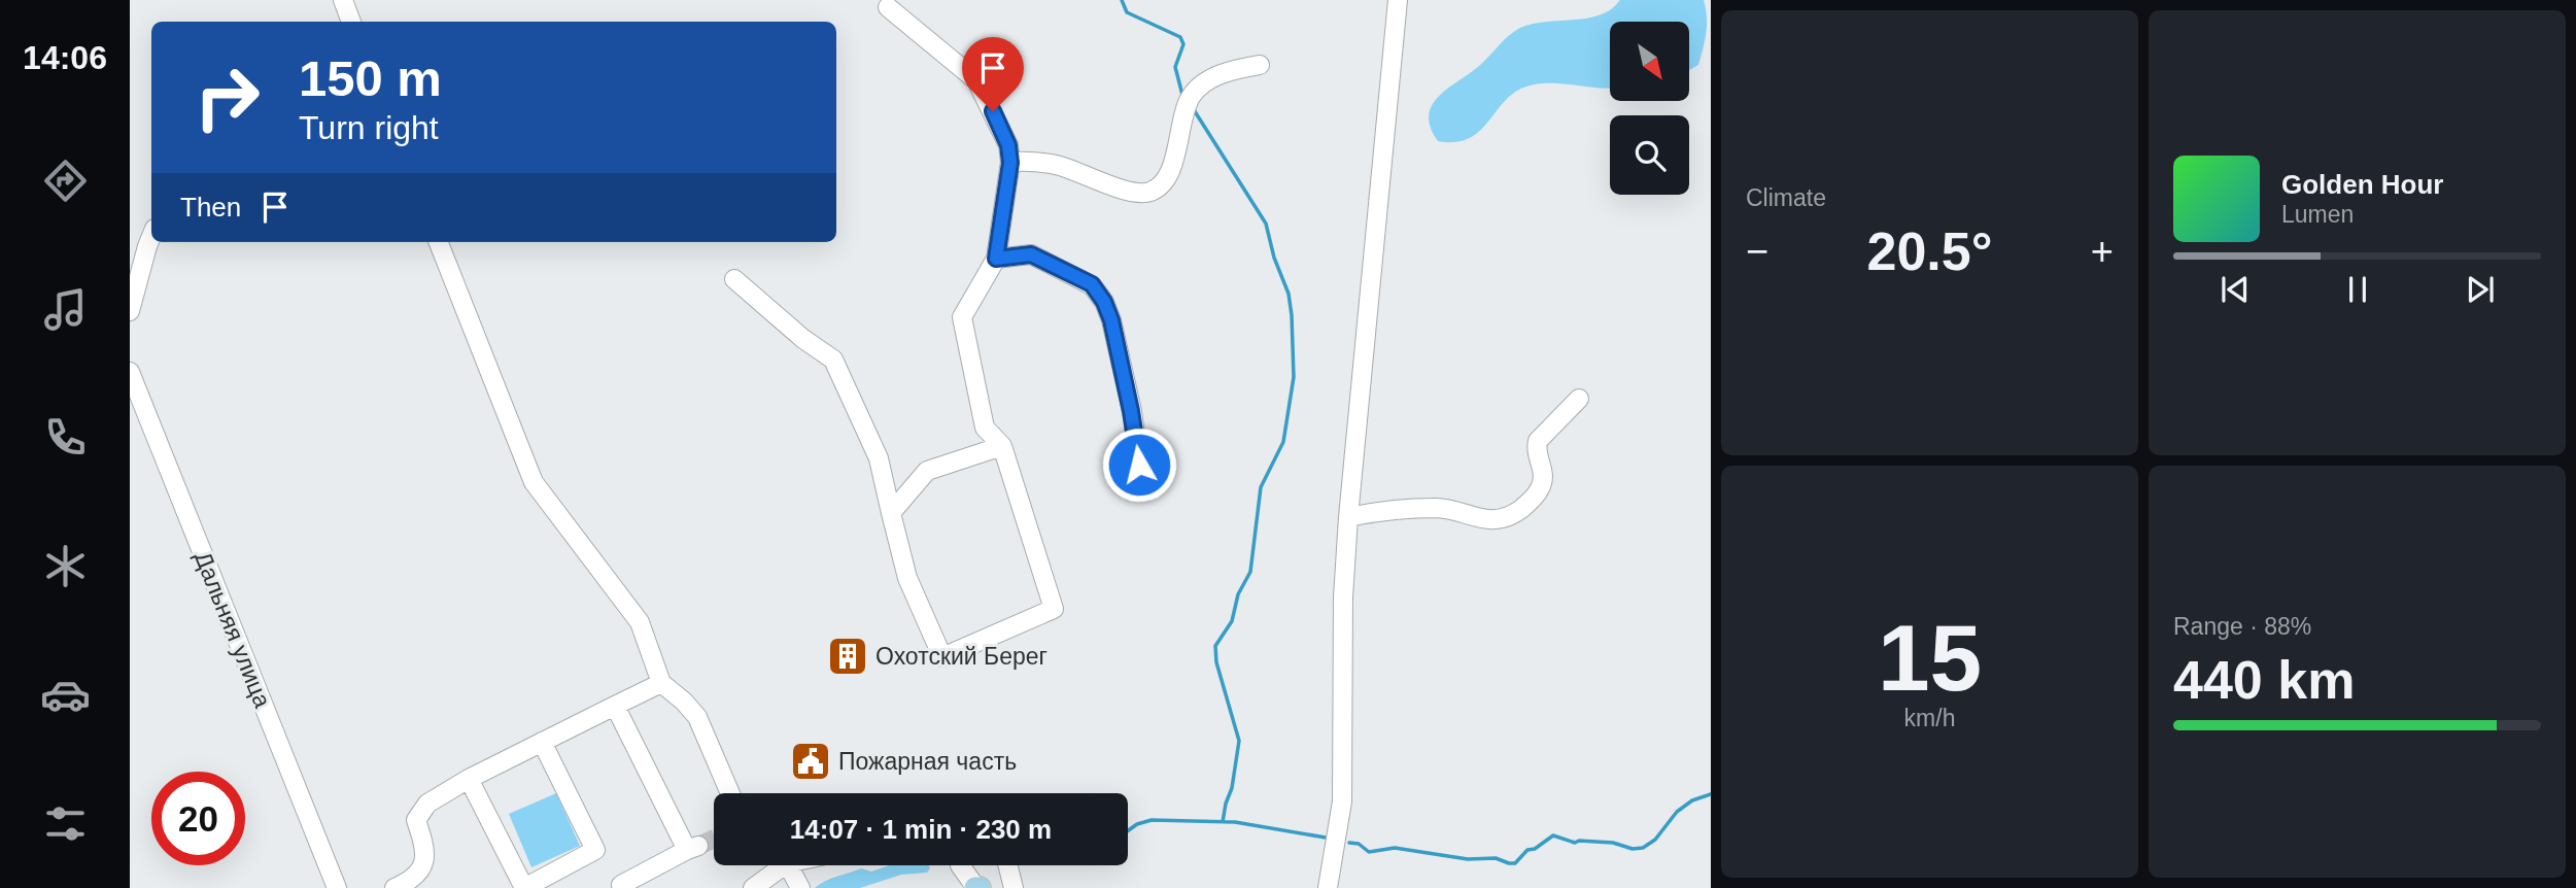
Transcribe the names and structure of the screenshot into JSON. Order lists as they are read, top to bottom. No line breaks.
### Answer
{"streets":{"street":["Дальняя улица"]},"places":{"building":["Охотский Берег"],"public building":["Пожарная часть"]},"north":"bottom right","page":{"tabs":"14:06","tile":["Climate",["15","km/h"],["Range · 88%","440 km"]],"turn":["150 m","Turn right"],"song":["Golden Hour","Lumen"],"then":"Then","heat":["−","20.5°","+"],"limit":"20","trip":"14:07 · 1 min · 230 m"}}
